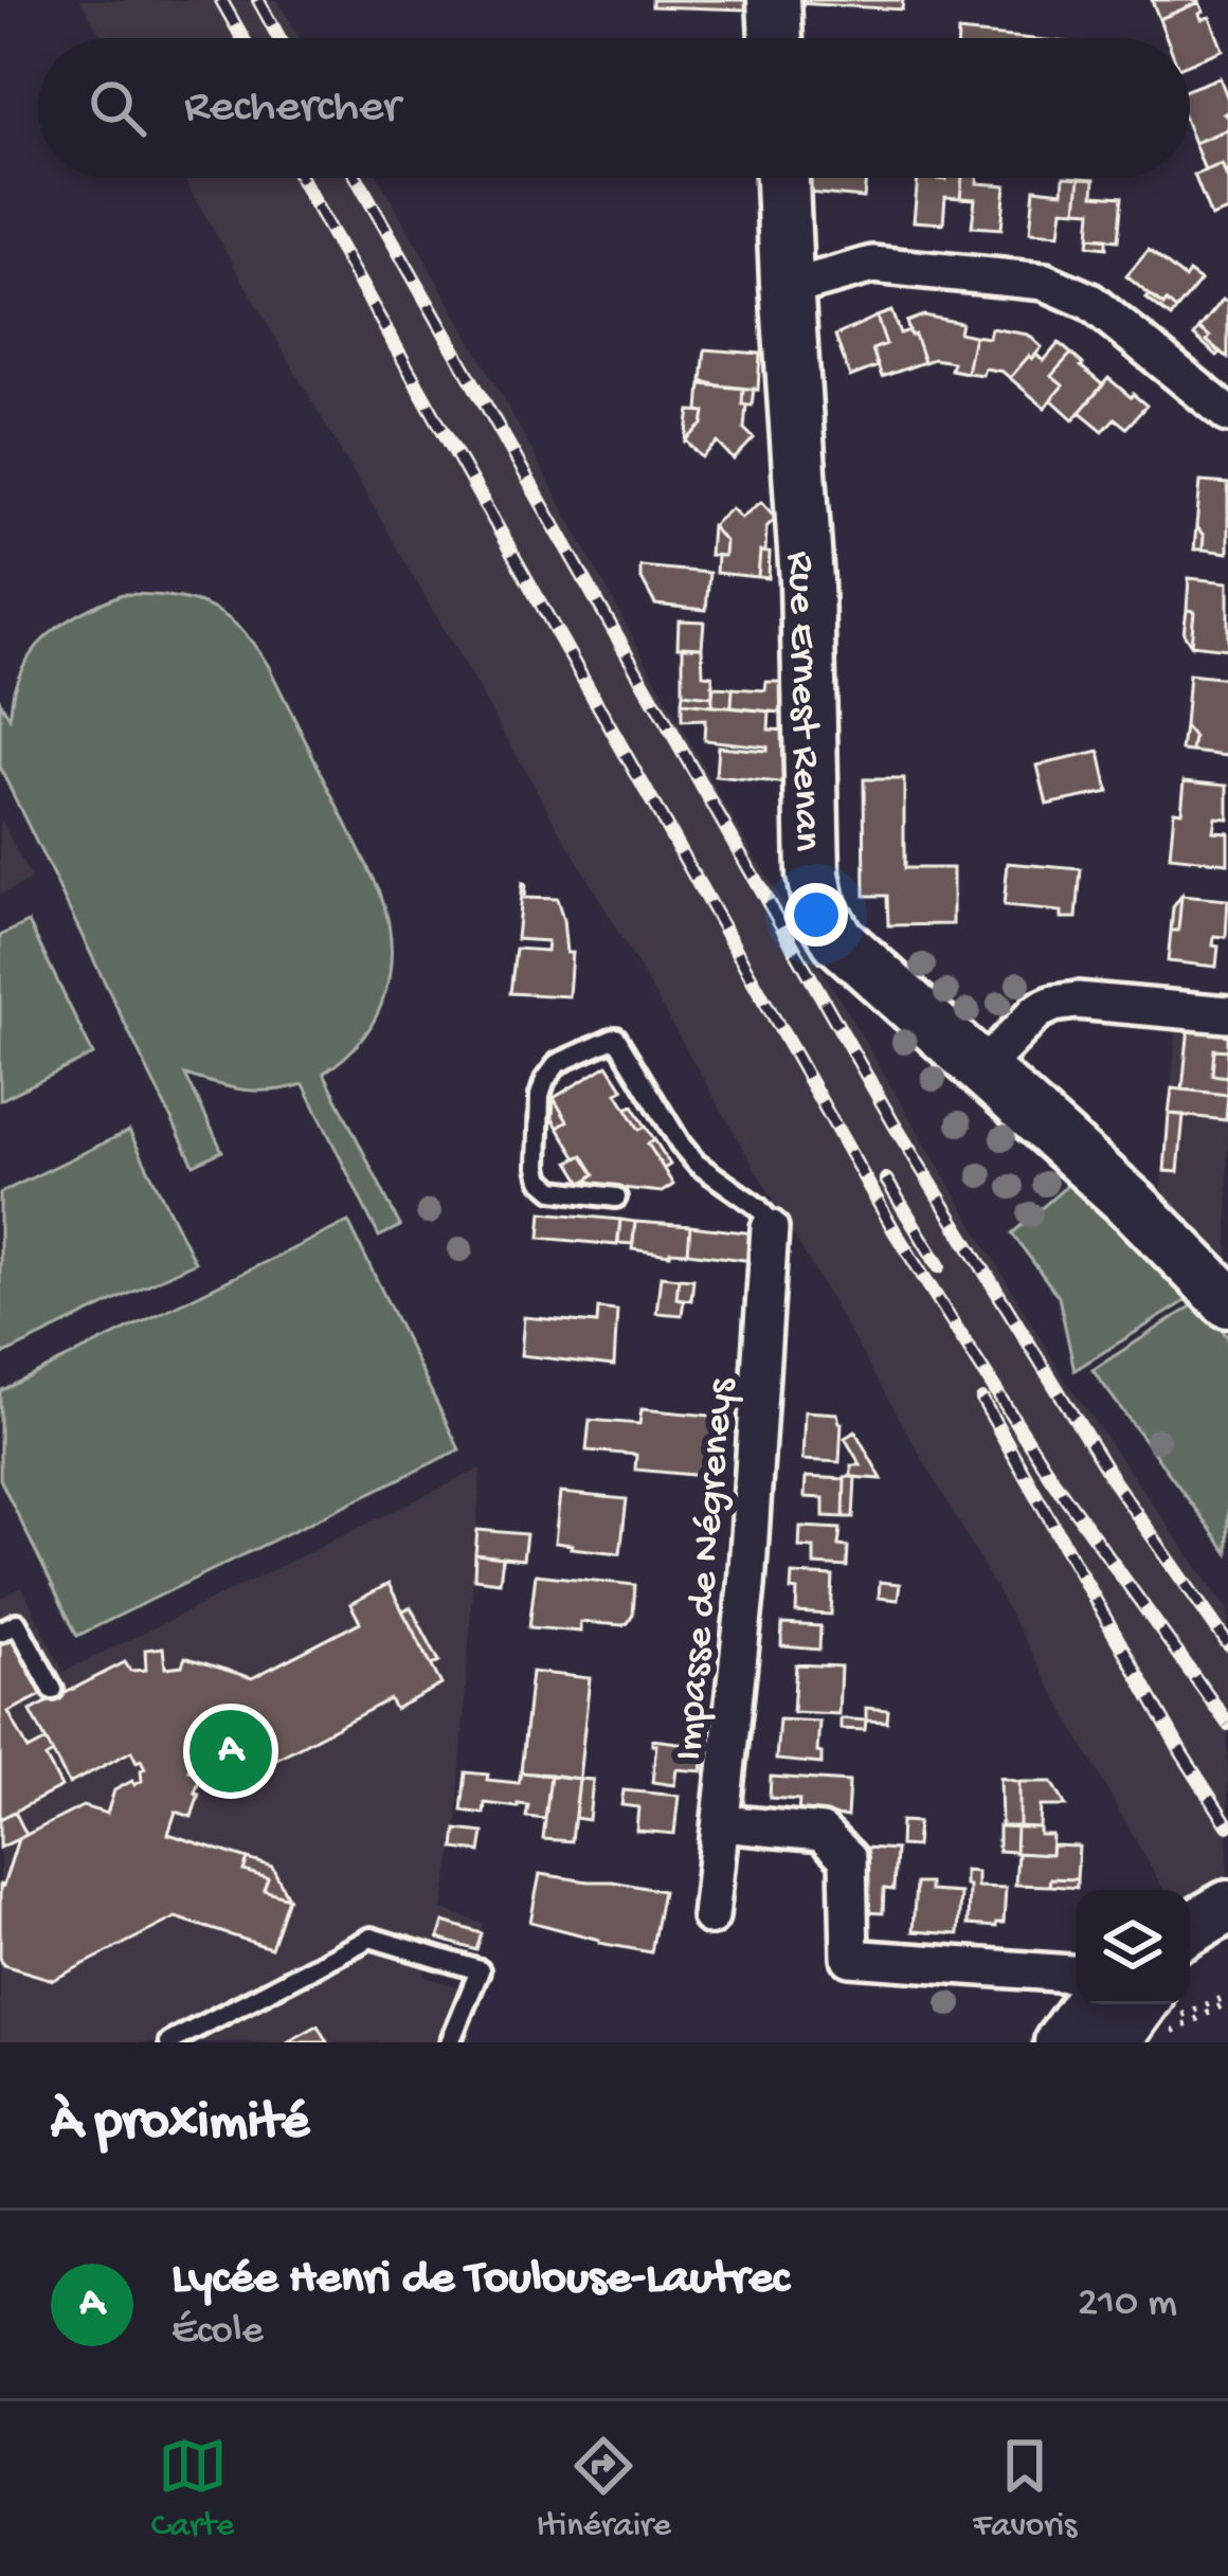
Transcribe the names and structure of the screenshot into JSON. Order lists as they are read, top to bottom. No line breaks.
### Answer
{"streets":{"street":["Rue Ernest Renan","Impasse de Négreneys"]},"page":{"search":"Rechercher","pins":"A","heading":"À proximité","list":[{"mark":"A","name":"Lycée Henri de Toulouse-Lautrec","note":"École","value":"210 m"}],"nav":["Carte","Itinéraire","Favoris"]}}
